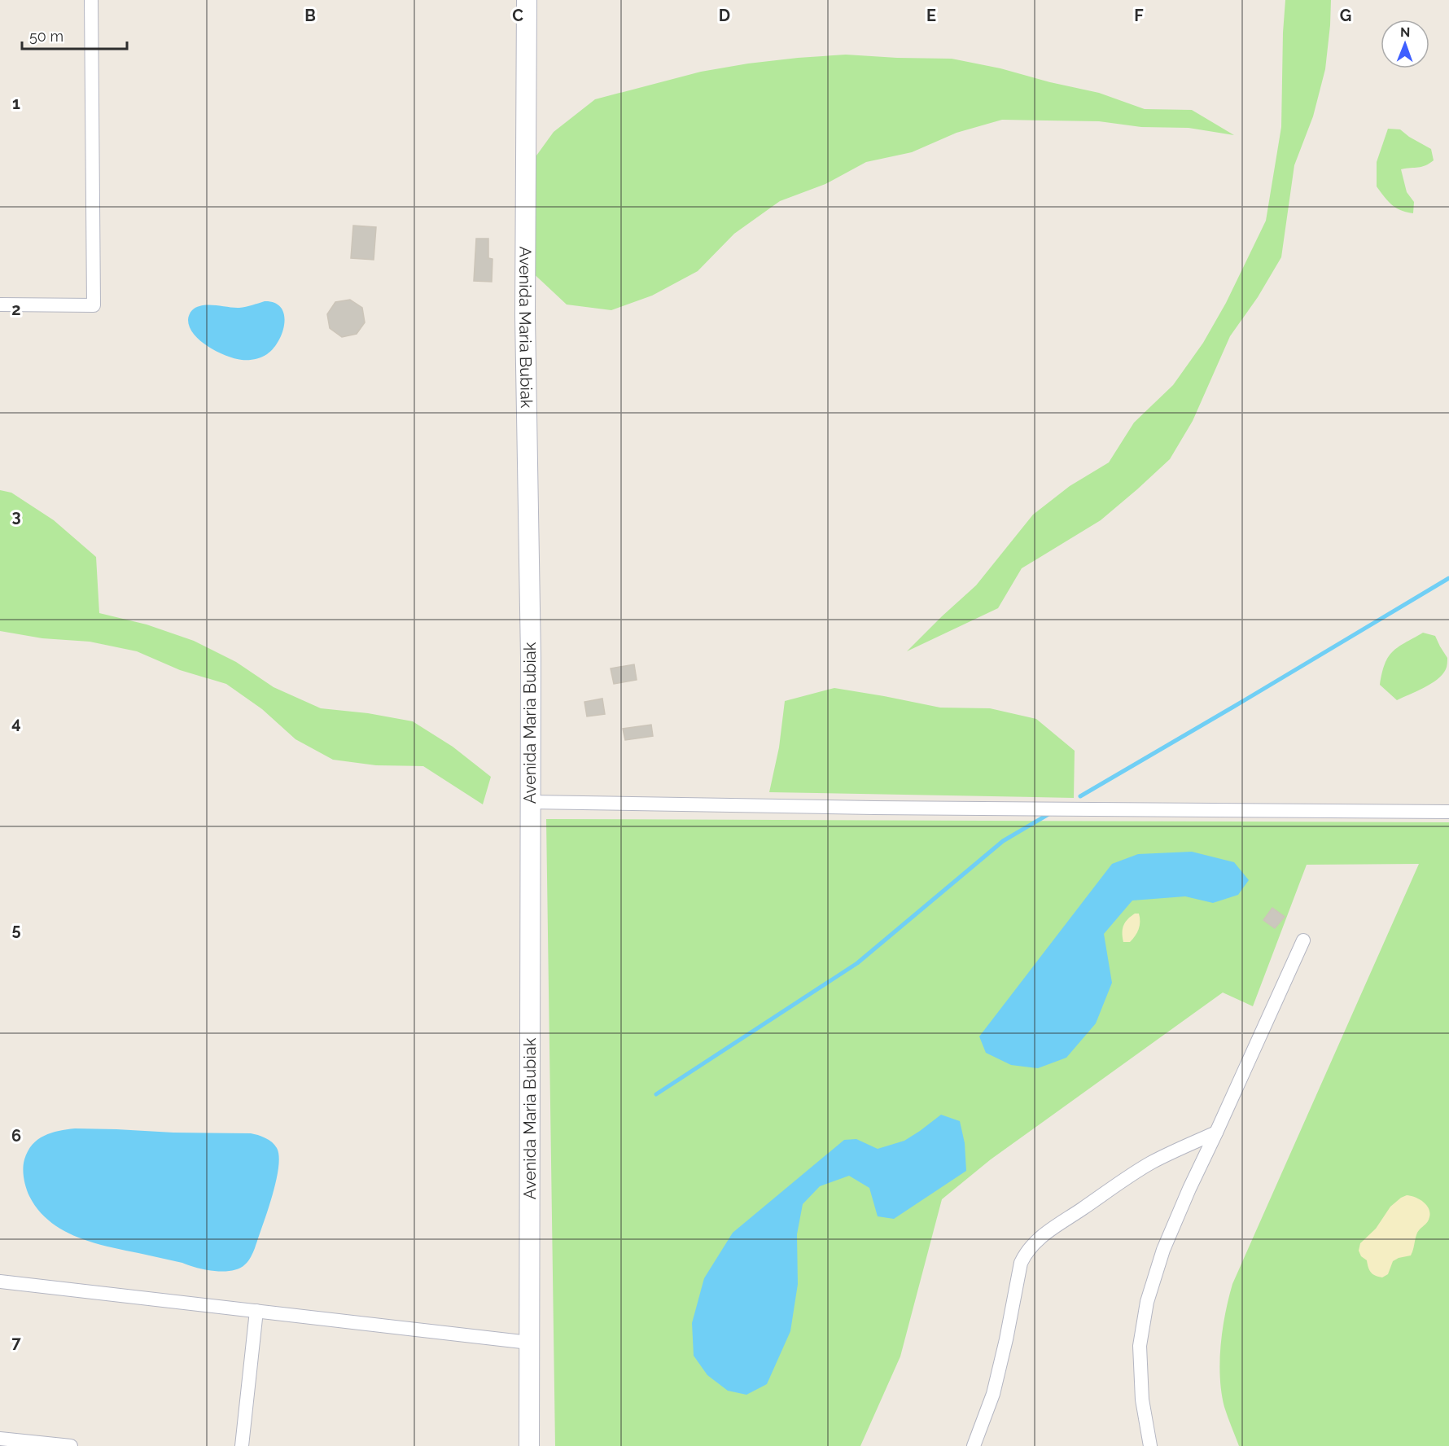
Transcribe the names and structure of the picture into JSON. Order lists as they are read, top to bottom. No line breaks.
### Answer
{"streets":{"street":["Avenida Maria Bubiak"]},"scale_bar":"50 m","north":"top","grid":{"columns":["B","C","D","E","F","G"],"rows":["1","2","3","4","5","6","7"]}}
